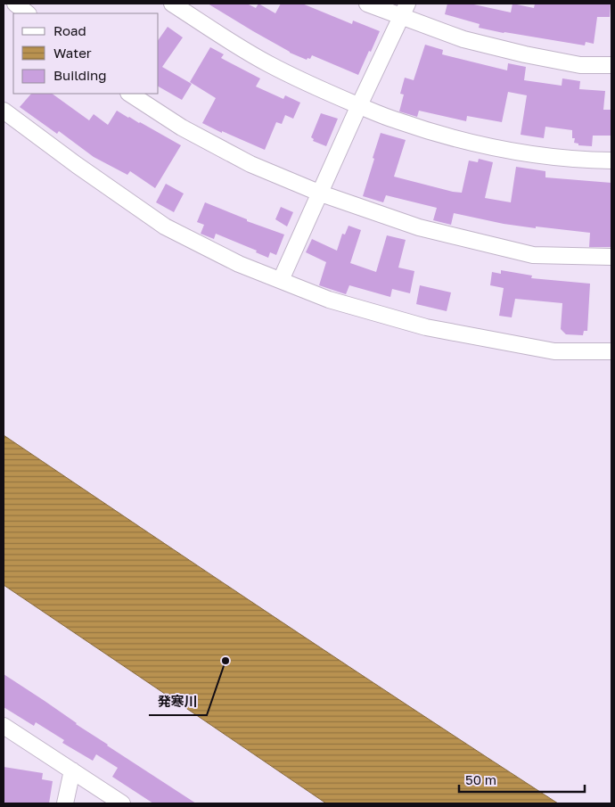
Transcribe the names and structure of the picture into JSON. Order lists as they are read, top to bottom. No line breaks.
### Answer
{"places":["発寒川"],"legend":["Road","Water","Building"],"scale_bar":"50 m"}
